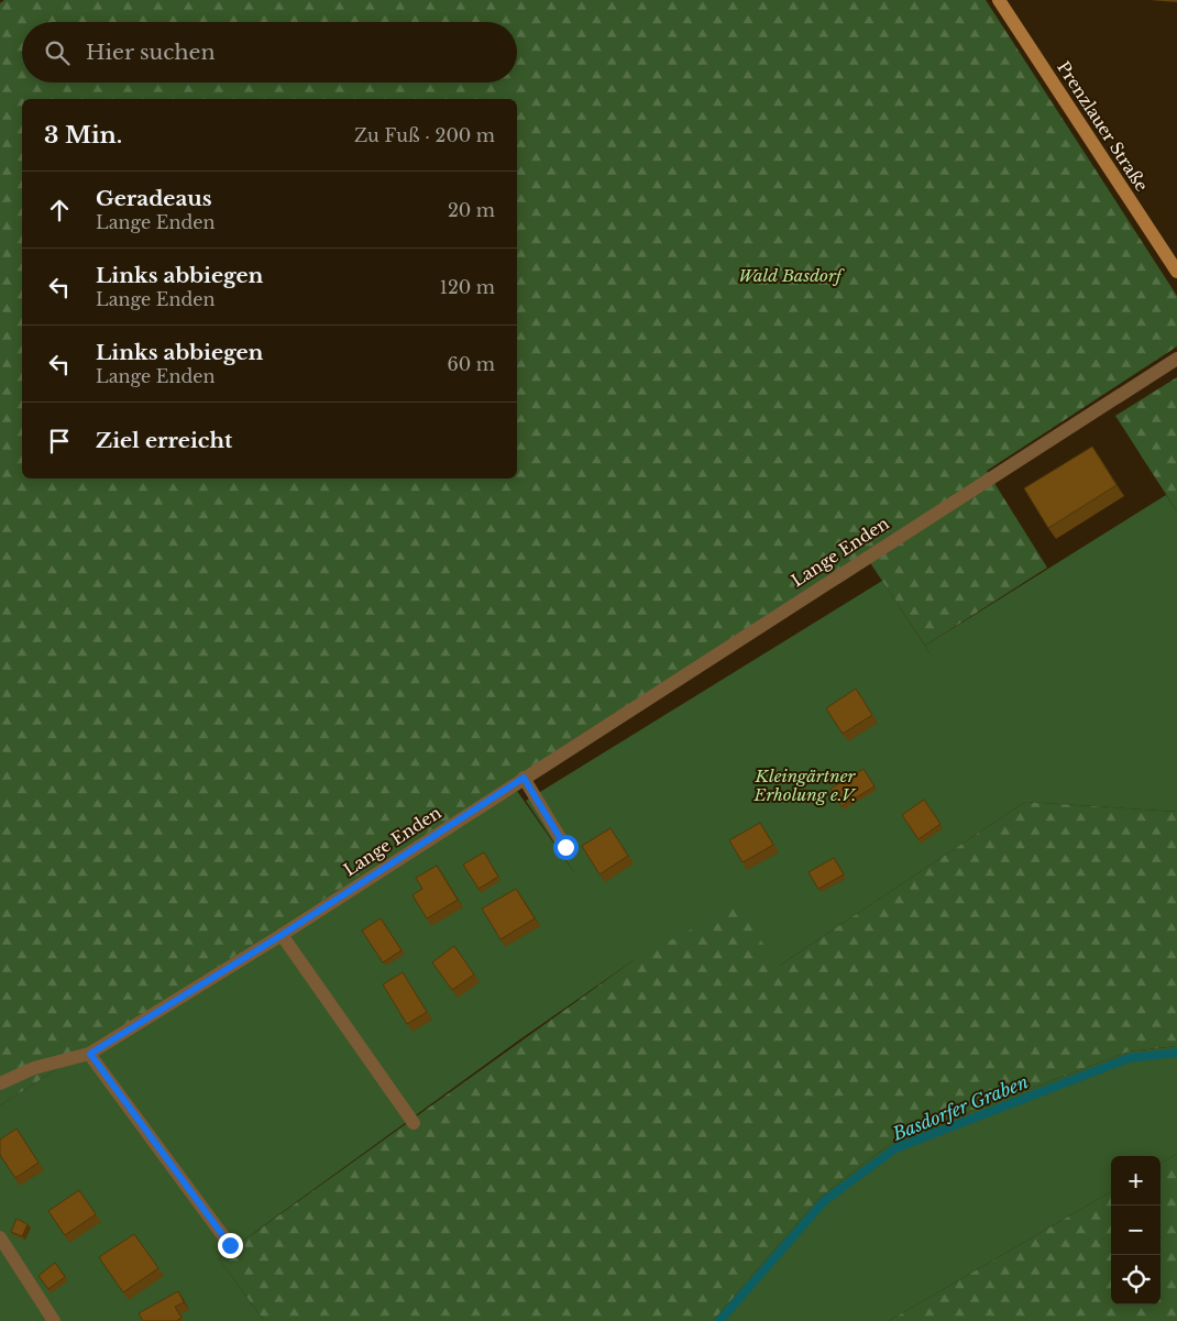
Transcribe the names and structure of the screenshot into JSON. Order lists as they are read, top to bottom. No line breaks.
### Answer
{"streets":{"main road":["Prenzlauer Straße"],"street":["Lange Enden"]},"water":["Basdorfer Graben"],"parks":["Wald Basdorf","Kleingärtner Erholung e.V."],"page":{"search":"Hier suchen","heading":["3 Min.","Zu Fuß · 200 m"],"list":[["Geradeaus","Lange Enden","20 m"],["Links abbiegen","Lange Enden","120 m"],["Links abbiegen","Lange Enden","60 m"],"Ziel erreicht"],"map_buttons":["+","−"]}}
